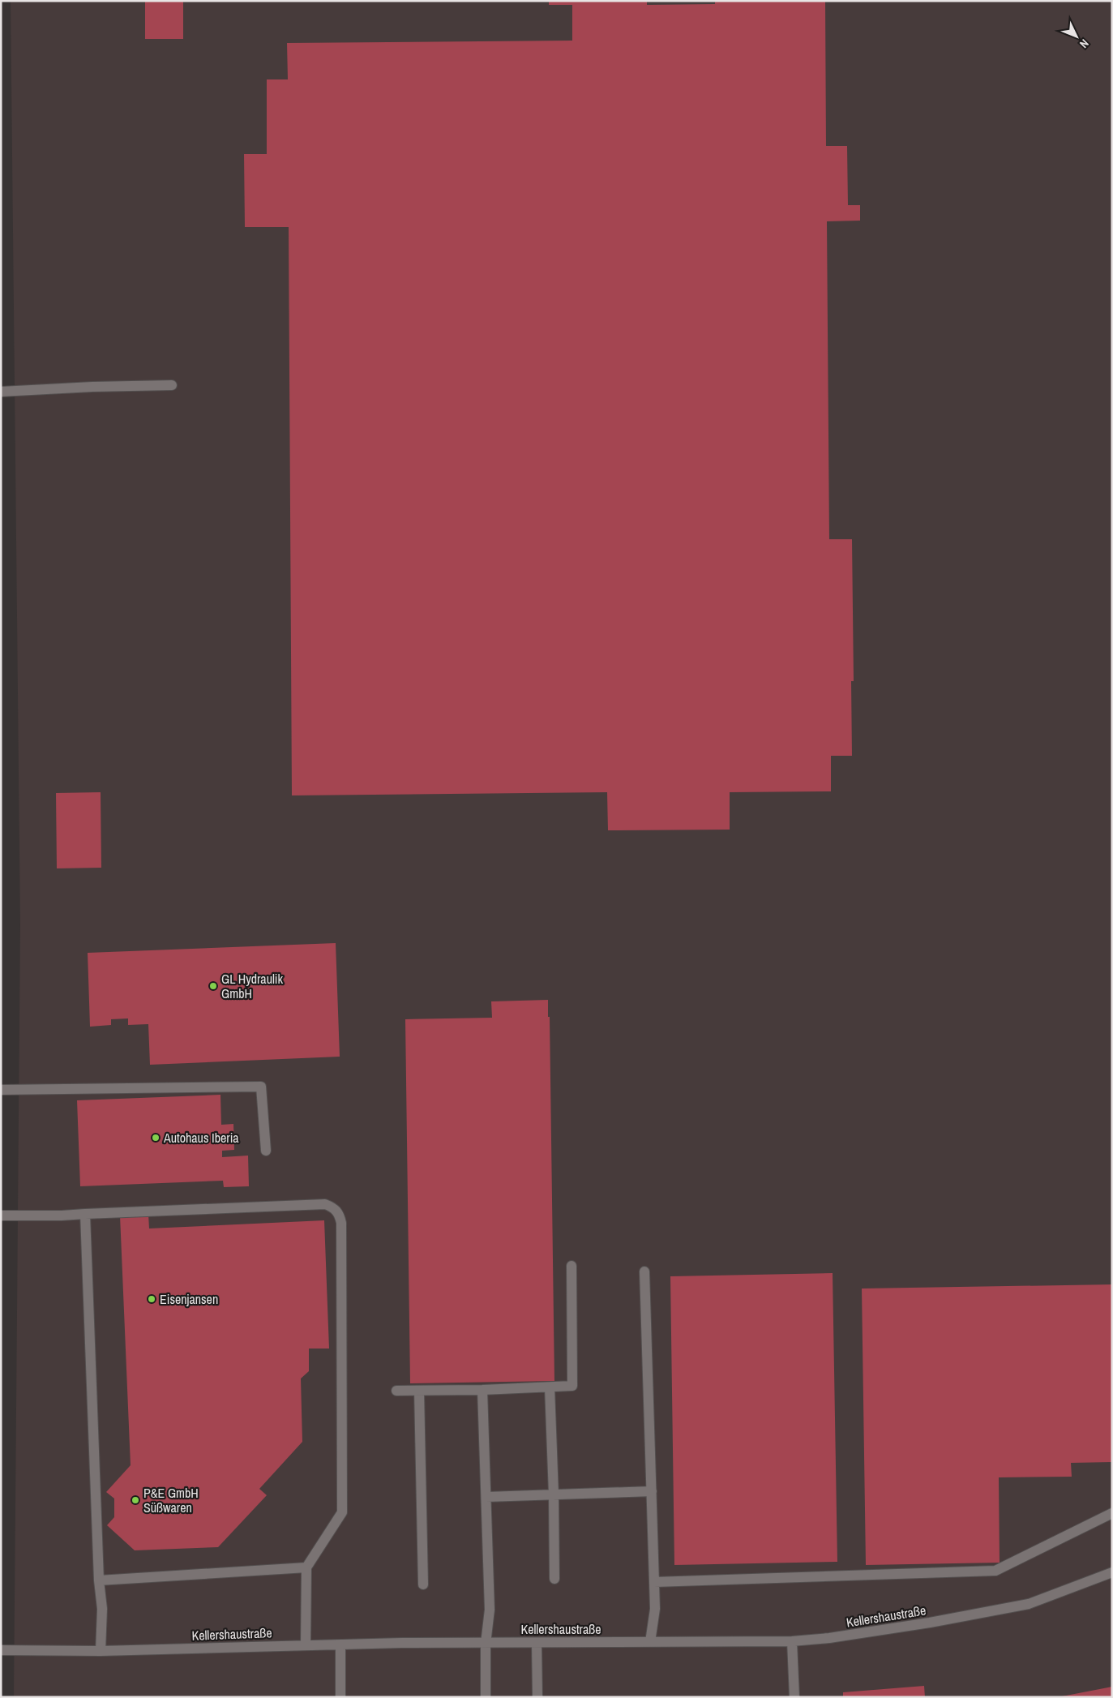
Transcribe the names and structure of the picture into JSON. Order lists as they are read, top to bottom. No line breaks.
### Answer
{"streets":{"street":["Kellershaustraße"]},"places":["GL Hydraulik GmbH","Autohaus Iberia","Eisenjansen","P&E GmbH Süßwaren"],"north":"bottom right"}
